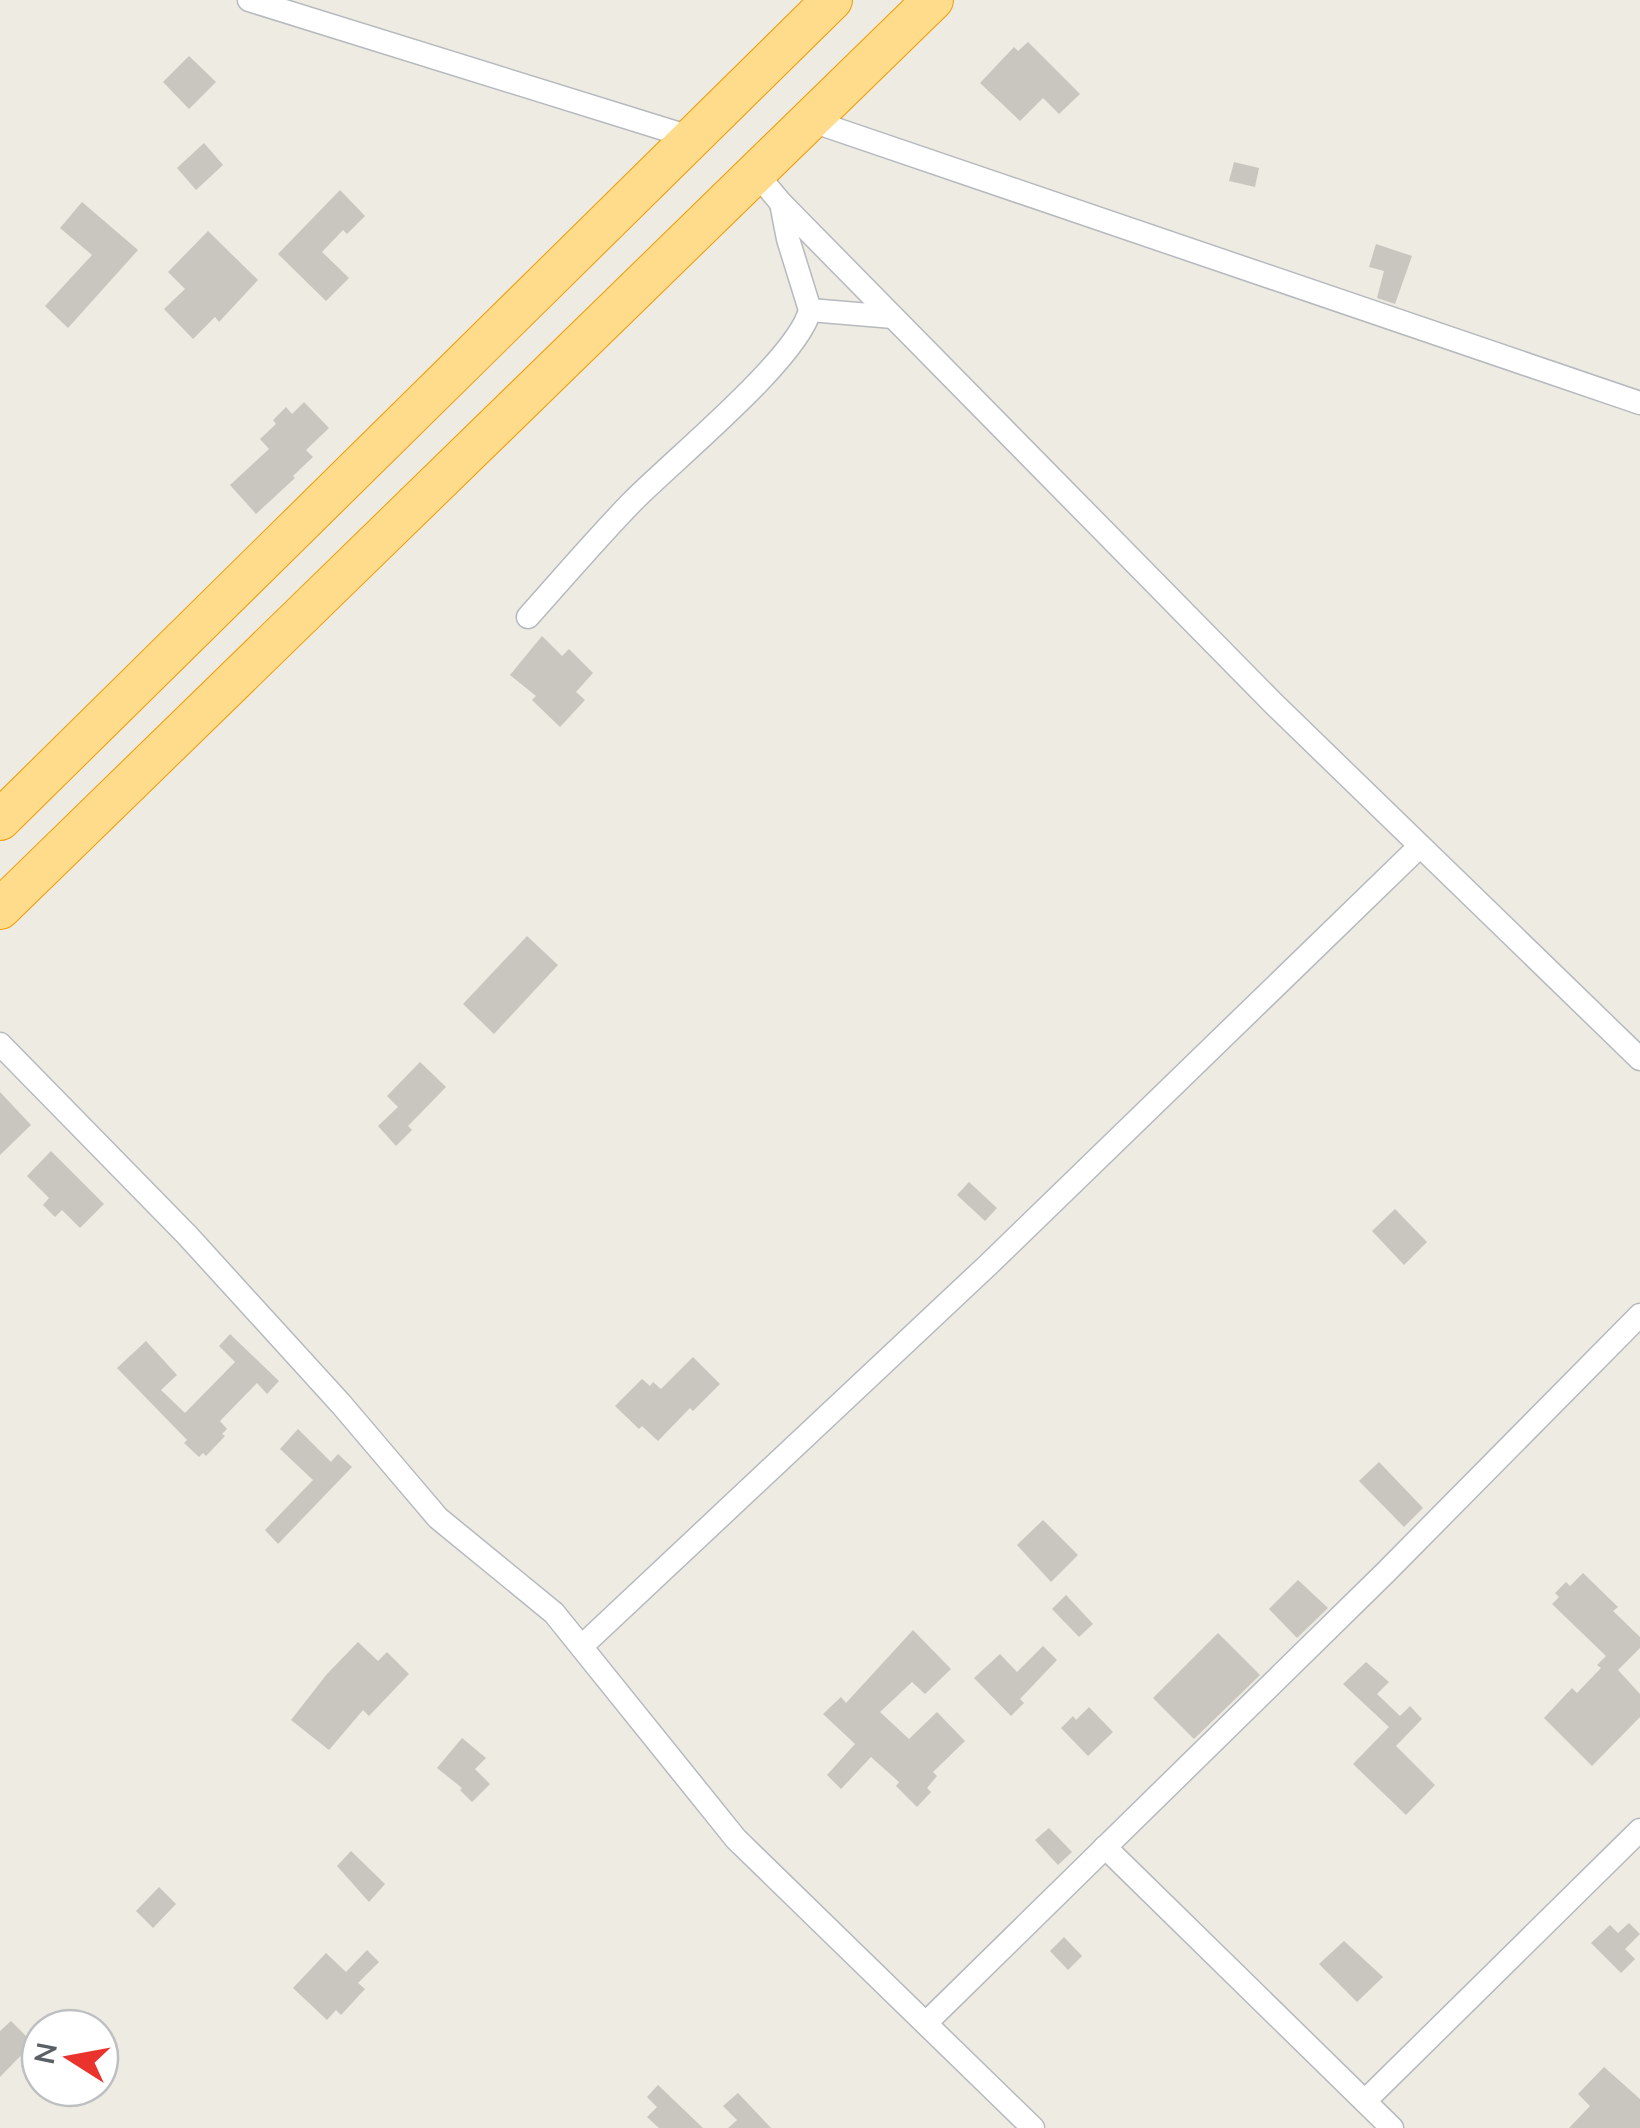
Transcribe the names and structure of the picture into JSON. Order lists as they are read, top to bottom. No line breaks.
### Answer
{"north":"left"}
